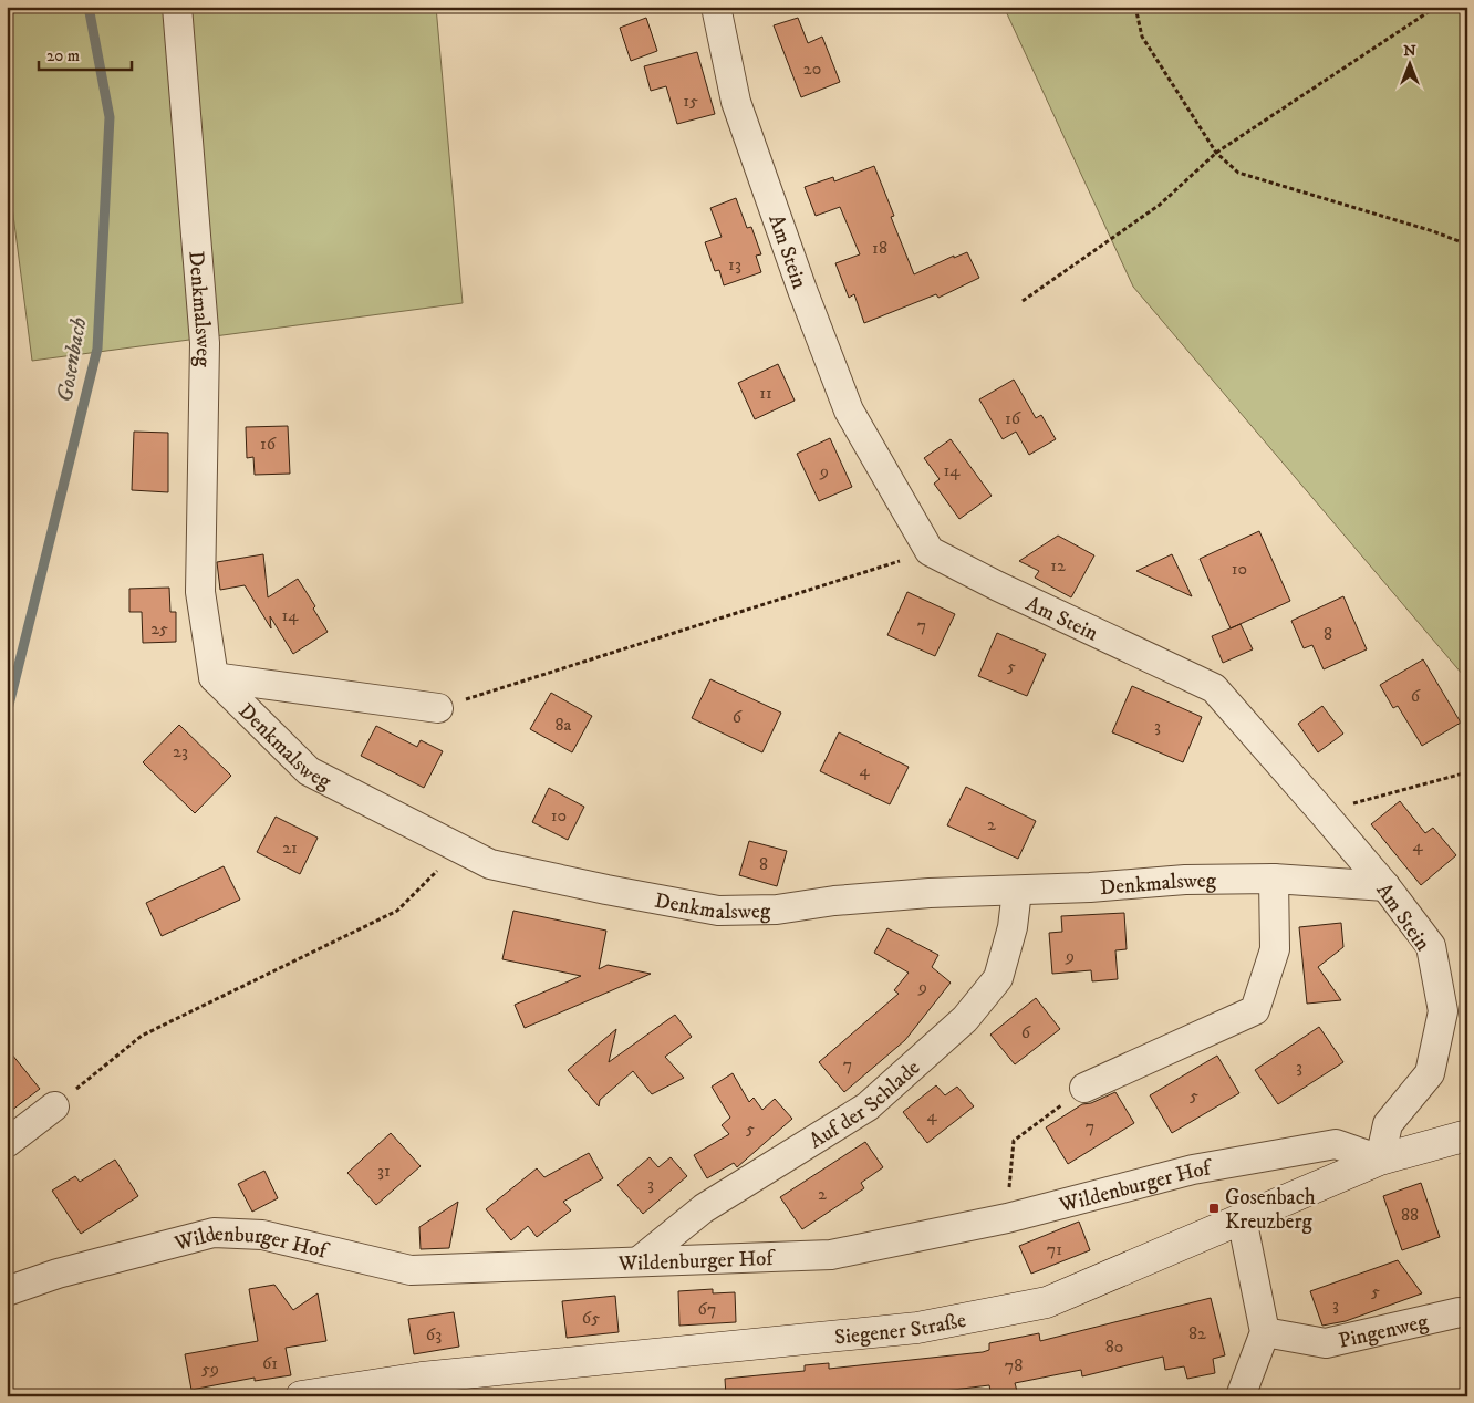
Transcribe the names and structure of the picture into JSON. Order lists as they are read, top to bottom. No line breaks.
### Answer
{"streets":{"main road":["Siegener Straße"],"street":["Am Stein","Denkmalsweg","Auf der Schlade","Wildenburger Hof","Pingenweg"]},"crossings":[["Am Stein","Denkmalsweg"],["Am Stein","Wildenburger Hof"],["Am Stein","Siegener Straße"],["Denkmalsweg","Auf der Schlade"],["Auf der Schlade","Wildenburger Hof"],["Wildenburger Hof","Siegener Straße"]],"water":["Gosenbach"],"places":{"transit":["Gosenbach Kreuzberg"]},"house_numbers":["20","15","18","13","11","16","16","14","9","12","10","14","7","25","8","5","6","6","8a","3","23","4","10","2","4","21","8","9","9","6","7","3","5","4","7","5","31","3","2","88","71","5","3","67","65","82","63","80","61","78","59"],"scale_bar":"20 m","north":"top"}
